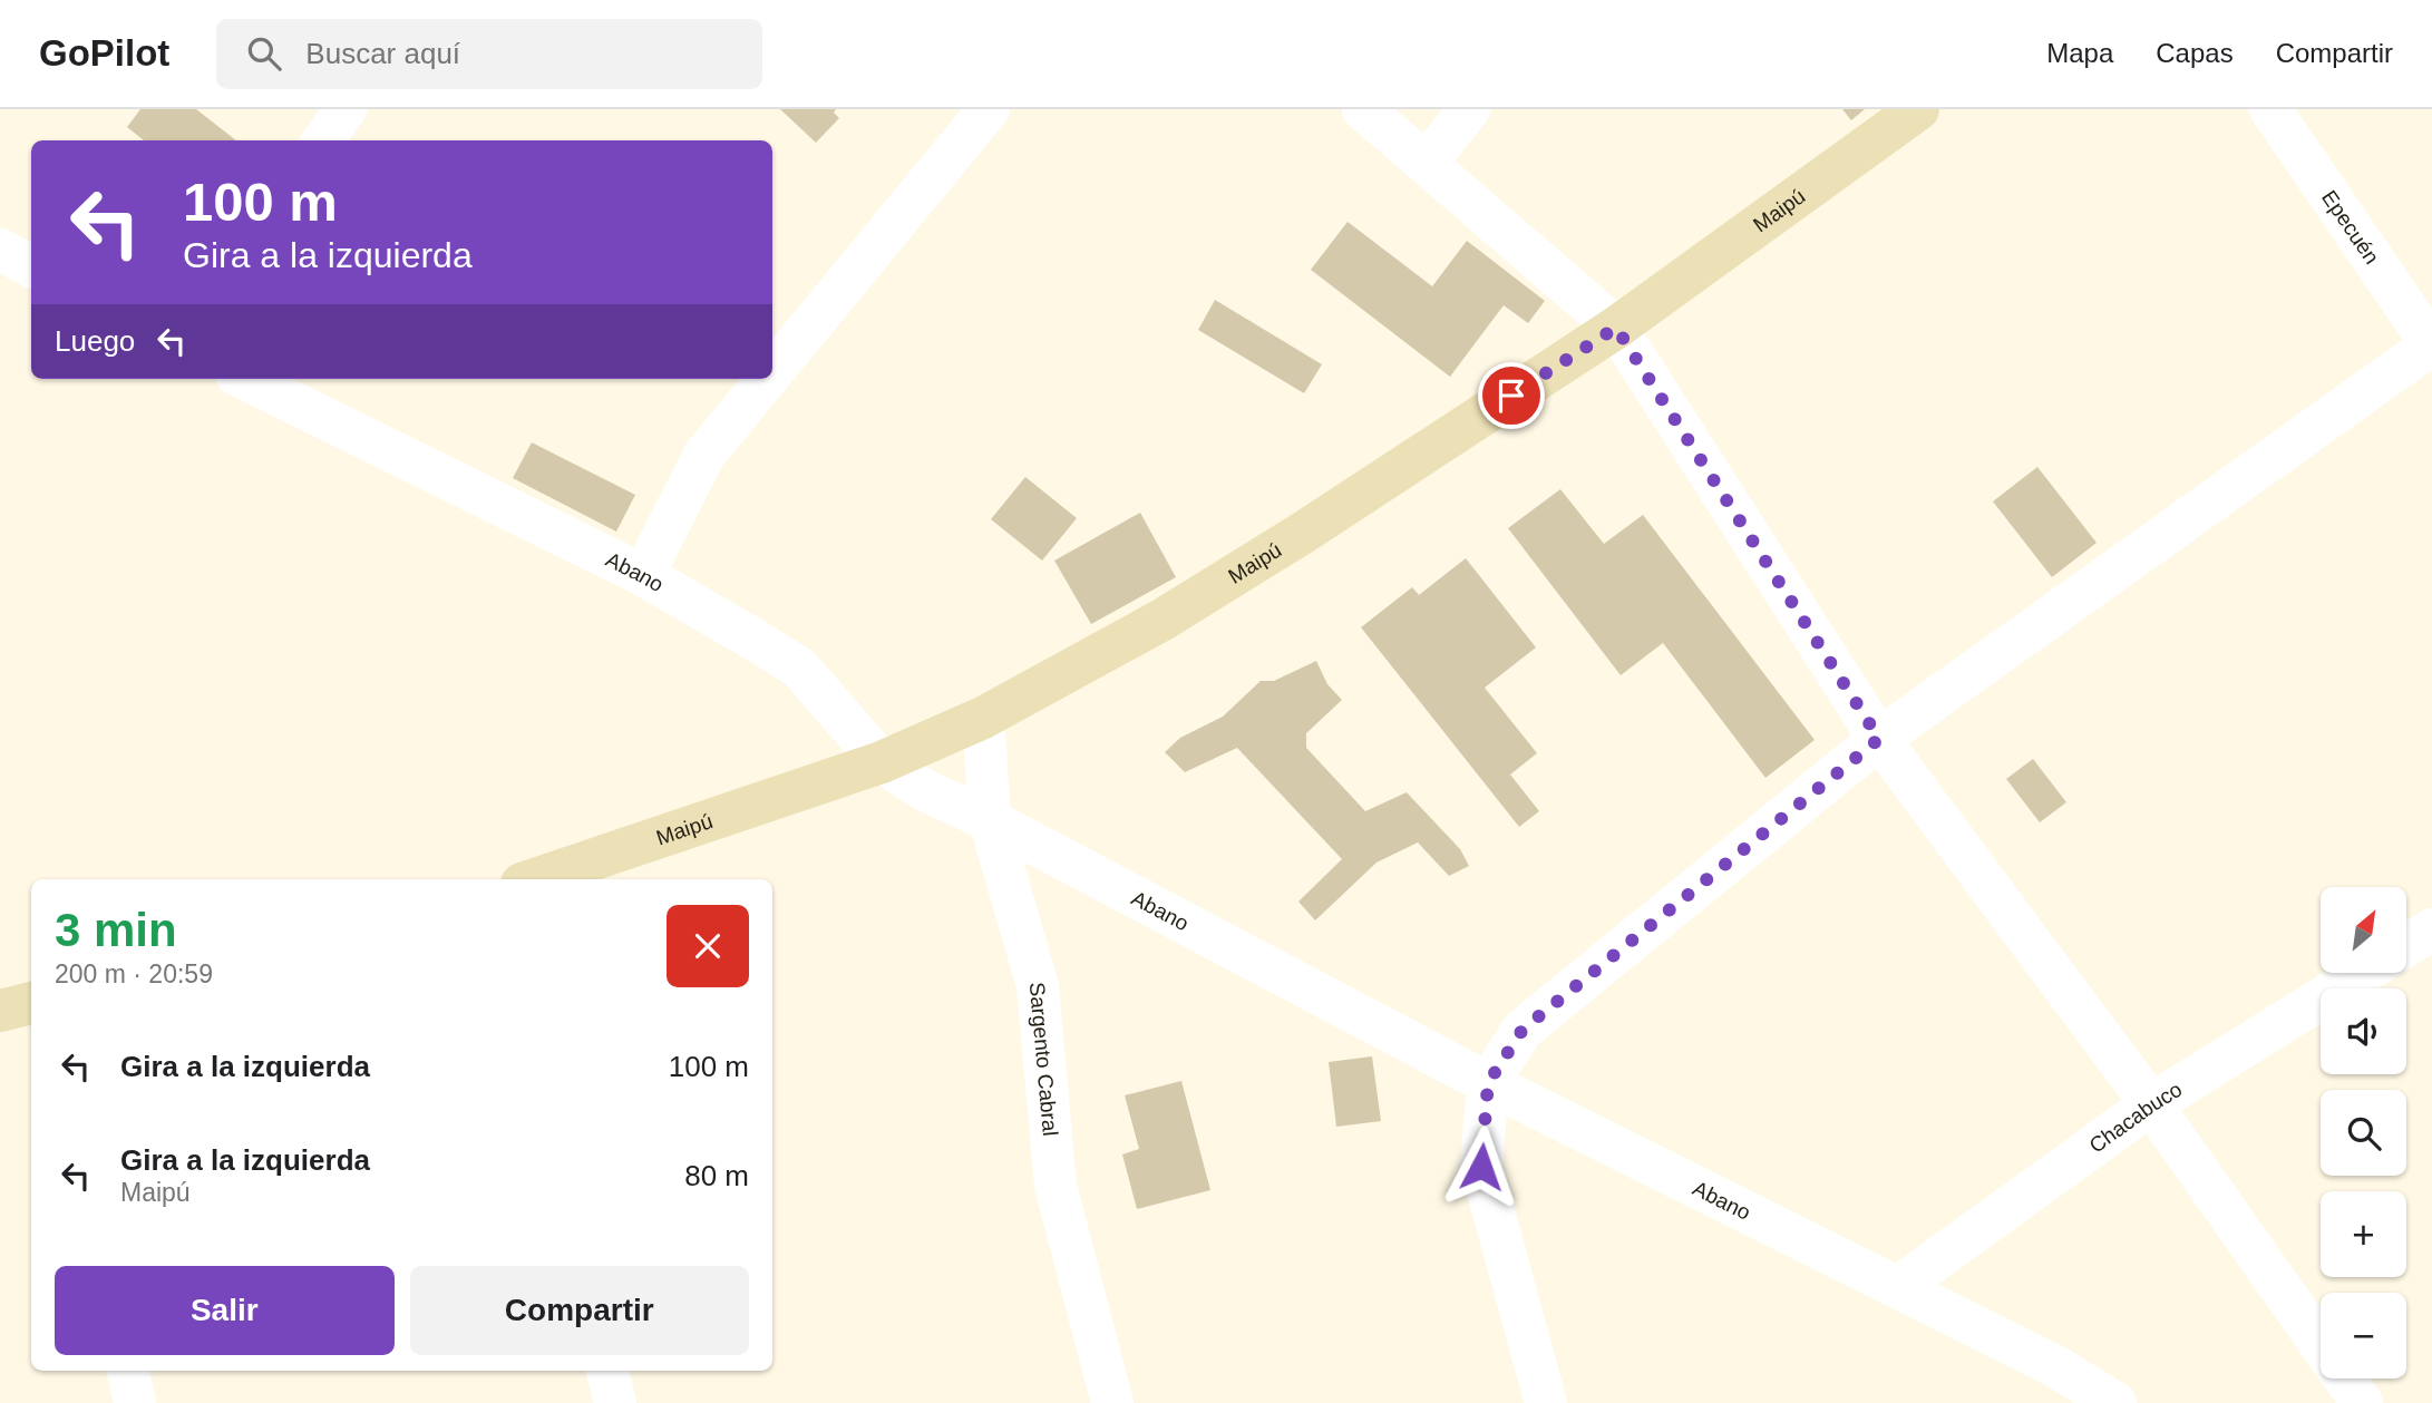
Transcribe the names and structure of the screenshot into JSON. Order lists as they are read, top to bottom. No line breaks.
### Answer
{"streets":{"main road":["Maipú"],"street":["Epecuén","Abano","Sargento Cabral","Chacabuco"]},"crossings":[["Maipú","Abano"],["Maipú","Sargento Cabral"],["Abano","Sargento Cabral"],["Abano","Chacabuco"]],"north":"top right","page":{"header":"GoPilot","search":"Buscar aquí","nav":["Mapa","Capas","Compartir"],"turn":["100 m","Gira a la izquierda"],"then":"Luego","heading":["3 min","200 m · 20:59"],"map_buttons":["+","−"],"list":[{"name":"Gira a la izquierda","value":"100 m"},{"name":"Gira a la izquierda","note":"Maipú","value":"80 m"}],"buttons":["Salir","Compartir"]}}
